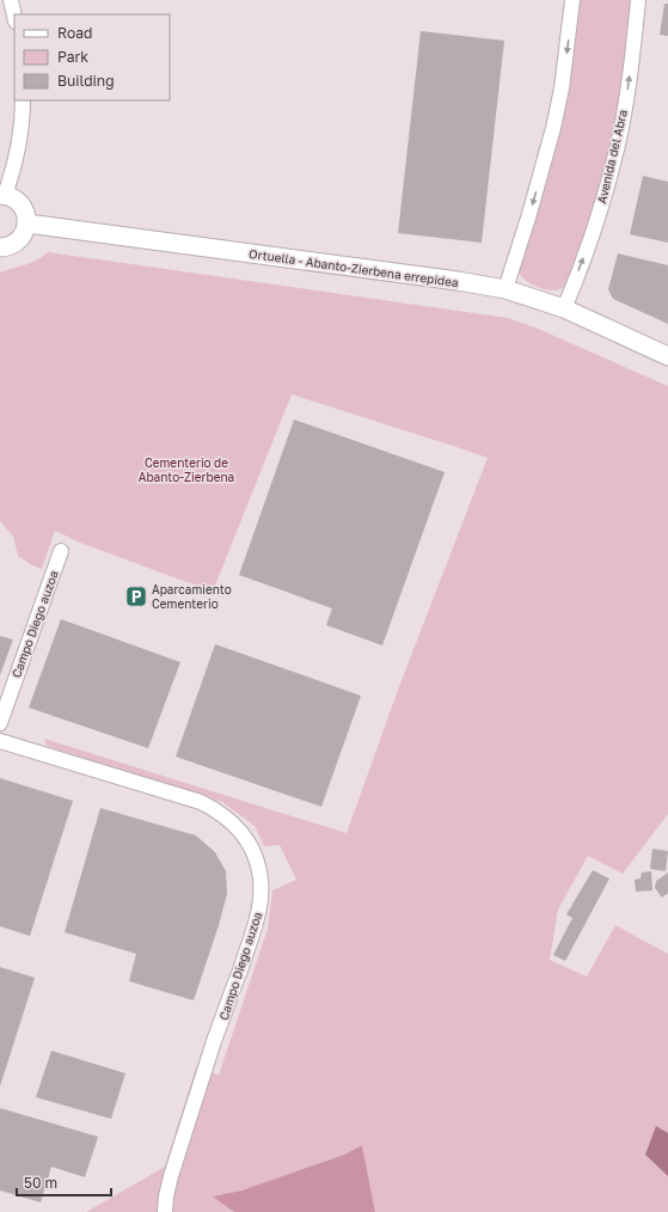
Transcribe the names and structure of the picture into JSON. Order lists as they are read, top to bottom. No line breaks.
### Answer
{"streets":{"street":["Avenida del Abra","Ortuella - Abanto-Zierbena errepidea","Campo Diego auzoa"]},"crossings":[["Avenida del Abra","Ortuella - Abanto-Zierbena errepidea"]],"parks":["Cementerio de Abanto-Zierbena"],"places":{"parking":["Aparcamiento Cementerio"]},"legend":["Road","Park","Building"],"scale_bar":"50 m"}
